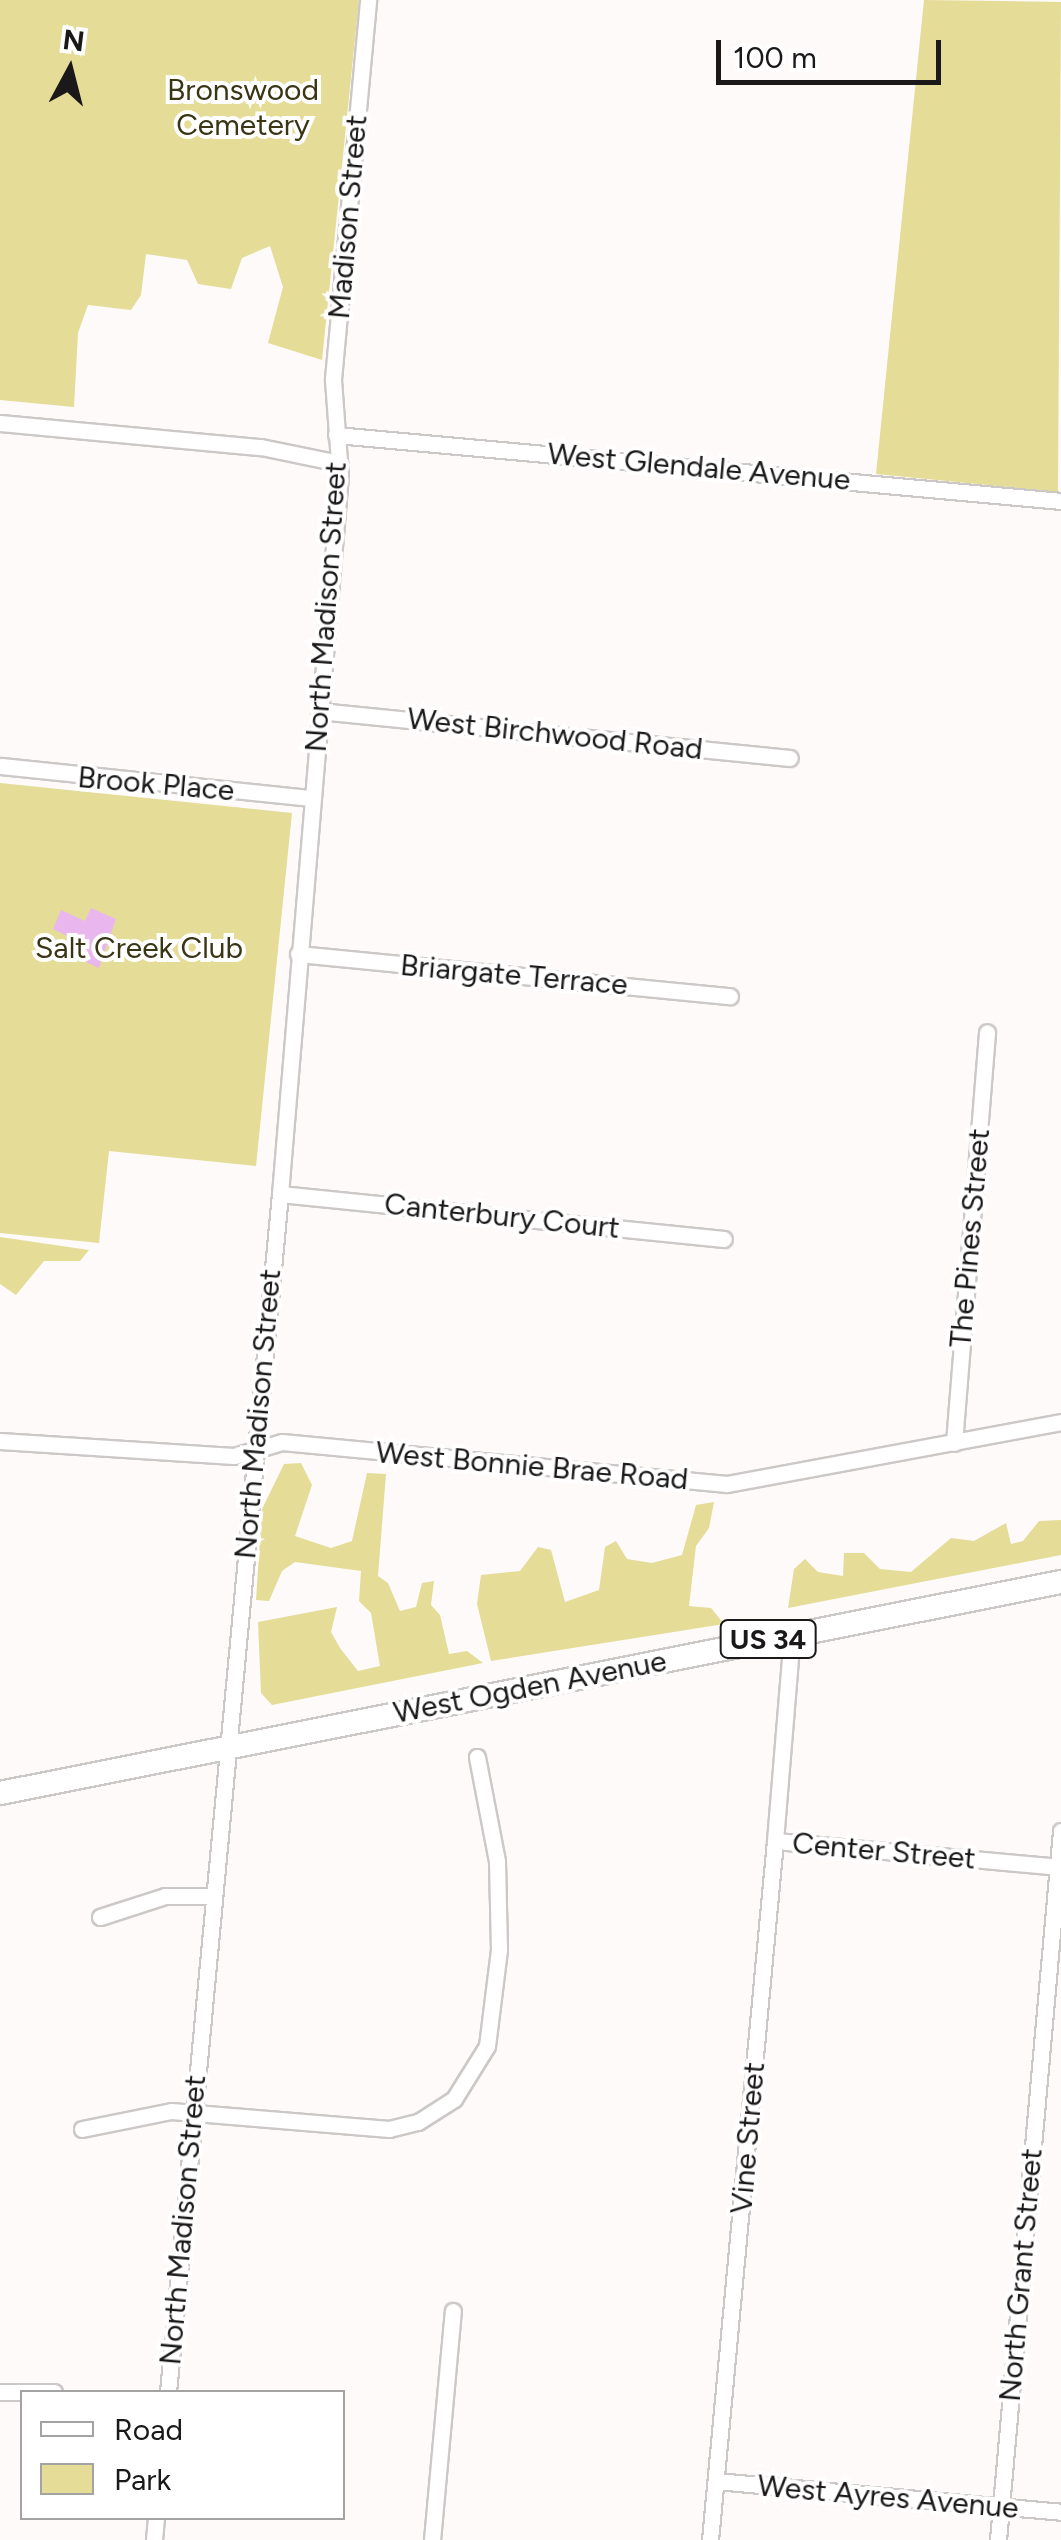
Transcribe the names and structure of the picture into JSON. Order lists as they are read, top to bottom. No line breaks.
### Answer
{"streets":{"main road":["US 34","West Ogden Avenue"],"street":["Madison Street","West Glendale Avenue","North Madison Street","West Birchwood Road","Brook Place","Briargate Terrace","Canterbury Court","The Pines Street","West Bonnie Brae Road","Center Street","Vine Street","North Grant Street","West Ayres Avenue"]},"crossings":[["Madison Street","West Glendale Avenue"],["Madison Street","North Madison Street"],["West Glendale Avenue","North Madison Street"],["North Madison Street","West Birchwood Road"],["North Madison Street","Brook Place"],["North Madison Street","Briargate Terrace"],["North Madison Street","Canterbury Court"],["North Madison Street","West Bonnie Brae Road"],["North Madison Street","West Ogden Avenue"],["The Pines Street","West Bonnie Brae Road"],["Center Street","Vine Street"],["Center Street","North Grant Street"],["Vine Street","West Ayres Avenue"],["North Grant Street","West Ayres Avenue"]],"parks":["Bronswood Cemetery","Salt Creek Club"],"legend":["Road","Park"],"scale_bar":"100 m","north":"top"}
